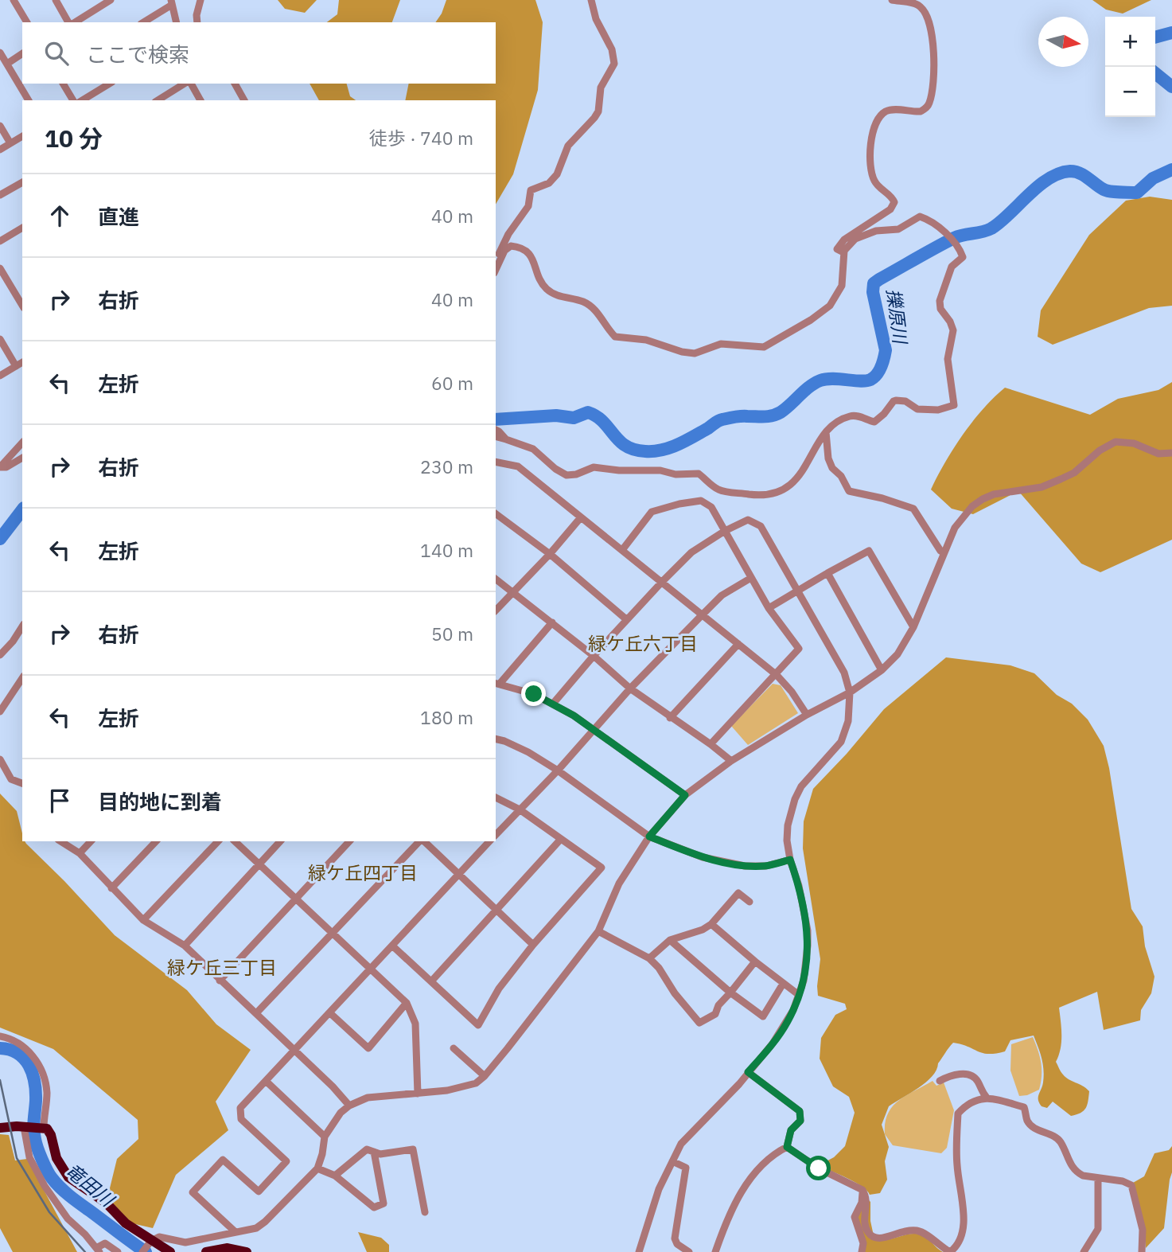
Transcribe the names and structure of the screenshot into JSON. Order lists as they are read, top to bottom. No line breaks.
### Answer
{"districts":["緑ケ丘六丁目","緑ケ丘四丁目","緑ケ丘三丁目"],"water":["擽原川","竜田川"],"north":"right","page":{"map_buttons":["+","−"],"search":"ここで検索","heading":["10 分","徒歩 · 740 m"],"list":[["直進","40 m"],["右折","40 m"],["左折","60 m"],["右折","230 m"],["左折","140 m"],["右折","50 m"],["左折","180 m"],"目的地に到着"]}}
